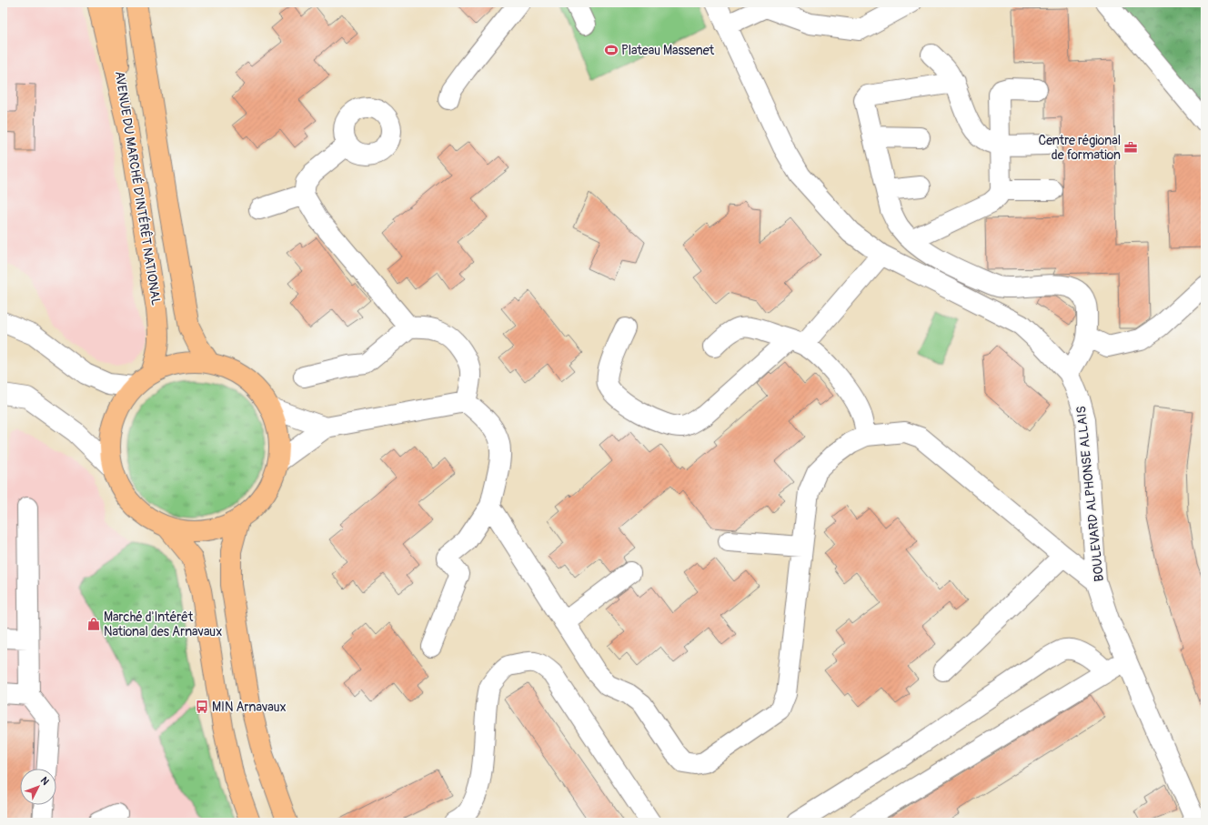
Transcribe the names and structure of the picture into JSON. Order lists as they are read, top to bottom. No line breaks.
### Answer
{"streets":{"main road":["AVENUE DU MARCHÉ D'INTÉRÊT NATIONAL"],"street":["BOULEVARD ALPHONSE ALLAIS"]},"places":{"sports":["Plateau Massenet"],"office":["Centre régional de formation"],"shop":["Marché d'Intérêt National des Arnavaux"],"bus stop":["MIN Arnavaux"]},"north":"top right"}
